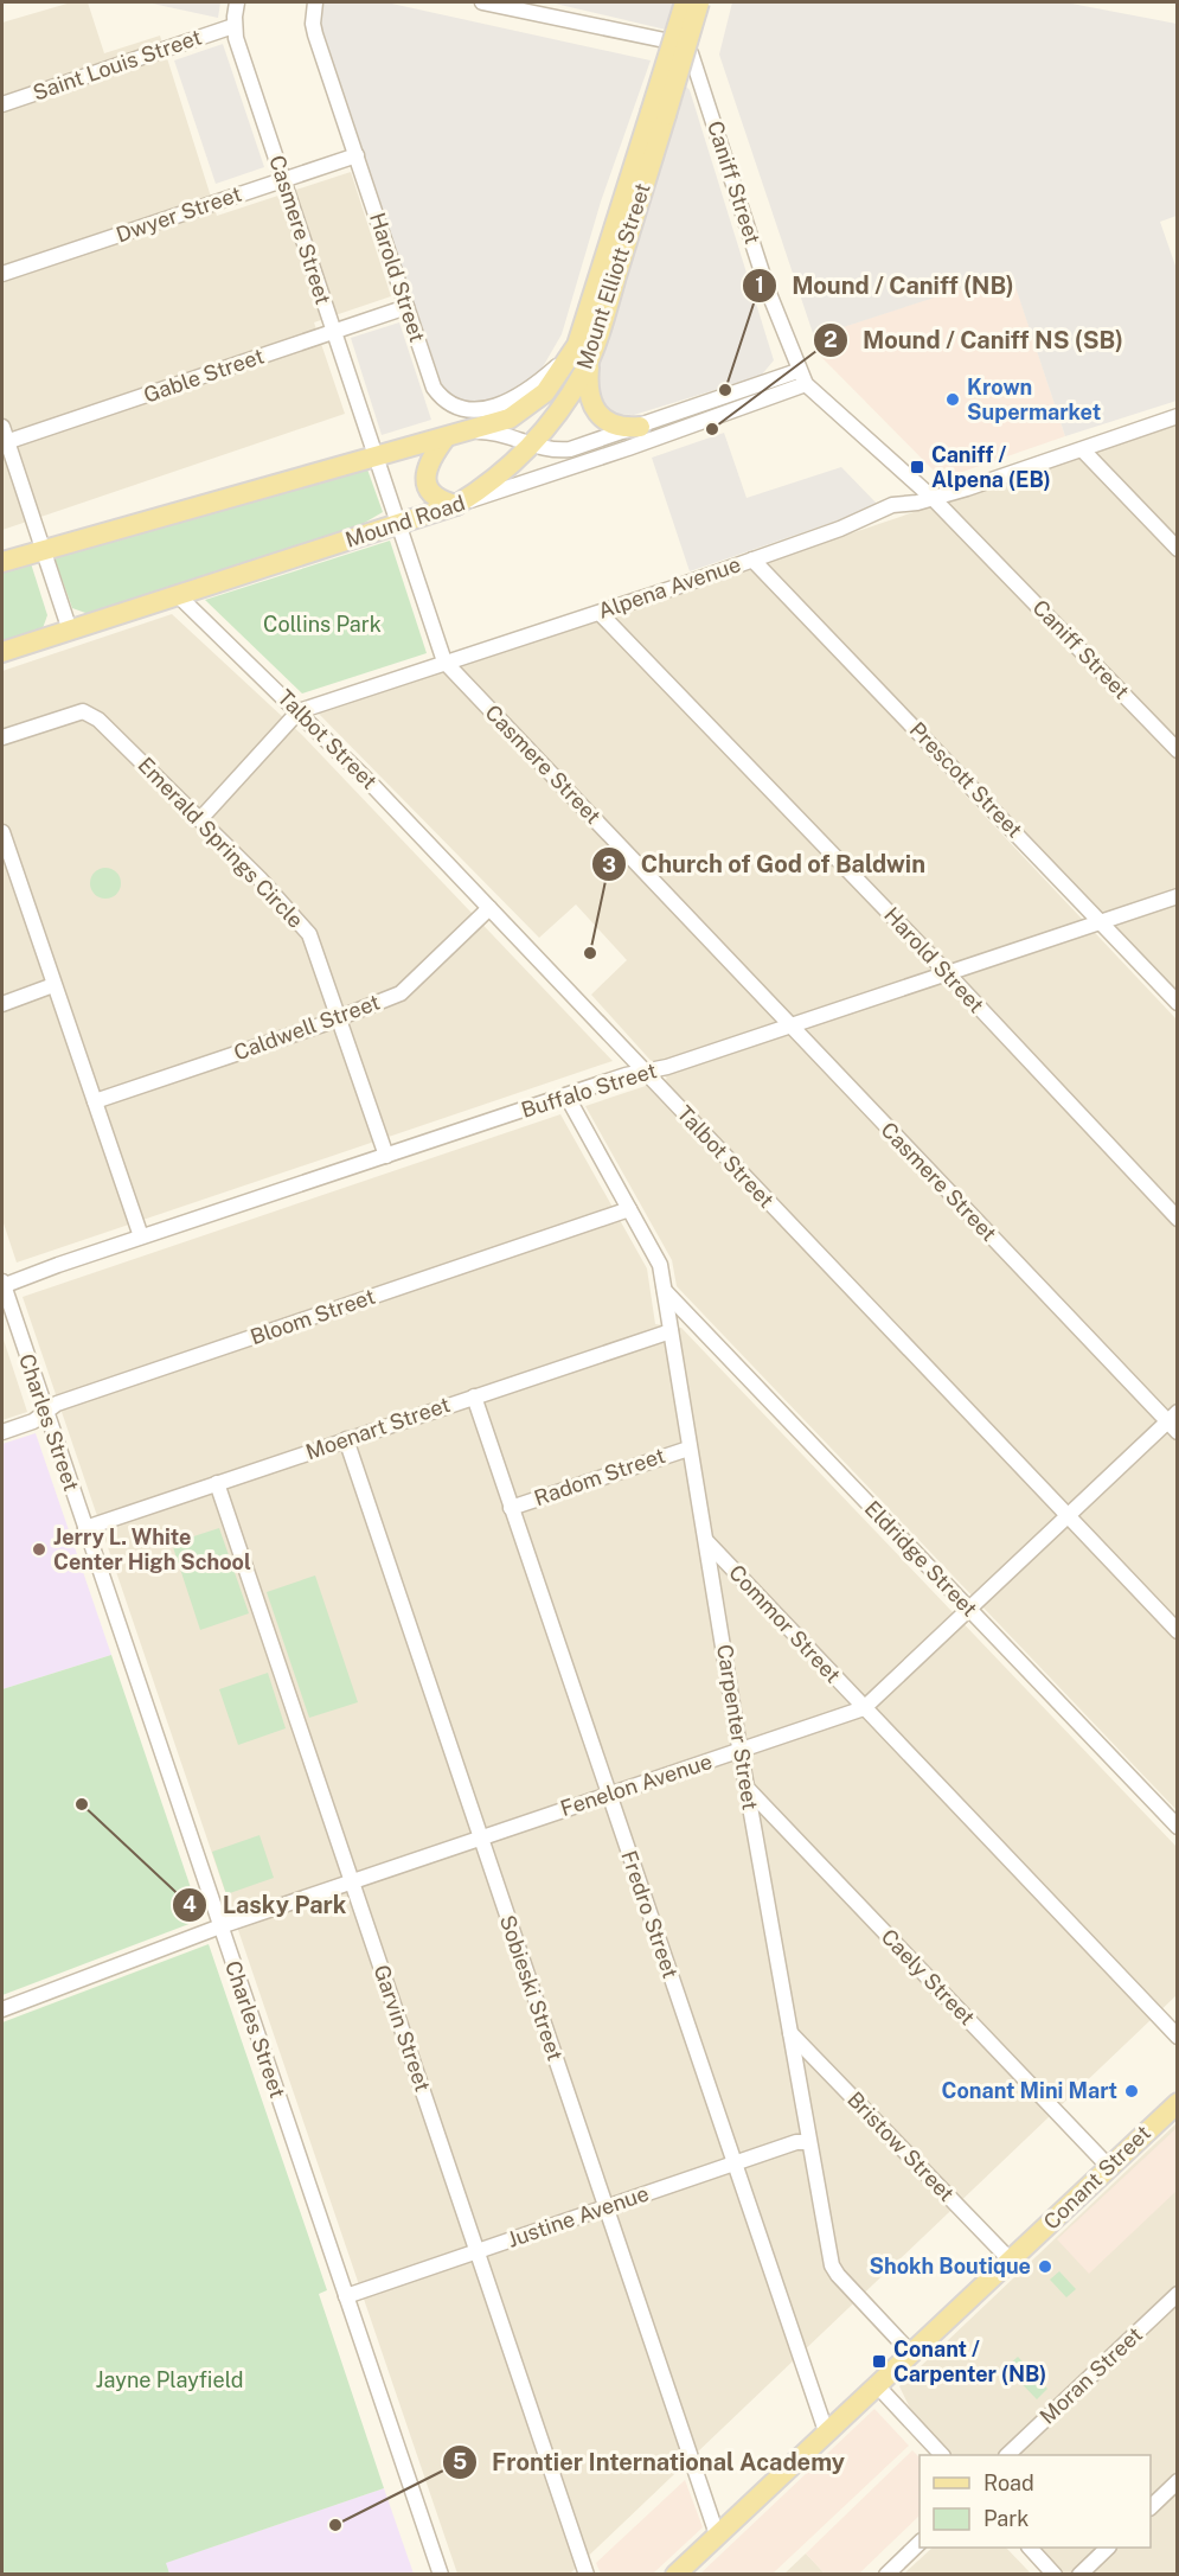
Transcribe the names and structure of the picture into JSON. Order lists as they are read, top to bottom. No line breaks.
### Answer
{"streets":{"main road":["Mount Elliott Street","Mound Road","Conant Street"],"street":["Saint Louis Street","Caniff Street","Dwyer Street","Casmere Street","Harold Street","Gable Street","Alpena Avenue","Talbot Street","Prescott Street","Emerald Springs Circle","Caldwell Street","Buffalo Street","Bloom Street","Charles Street","Moenart Street","Radom Street","Eldridge Street","Commor Street","Carpenter Street","Fenelon Avenue","Fredro Street","Caely Street","Sobieski Street","Garvin Street","Bristow Street","Justine Avenue","Moran Street"]},"crossings":[["Saint Louis Street","Casmere Street"],["Caniff Street","Mound Road"],["Caniff Street","Alpena Avenue"],["Dwyer Street","Casmere Street"],["Dwyer Street","Harold Street"],["Casmere Street","Gable Street"],["Casmere Street","Mound Road"],["Casmere Street","Alpena Avenue"],["Casmere Street","Buffalo Street"],["Casmere Street","Fenelon Avenue"],["Mount Elliott Street","Harold Street"],["Mount Elliott Street","Mound Road"],["Harold Street","Gable Street"],["Harold Street","Alpena Avenue"],["Harold Street","Buffalo Street"],["Mound Road","Talbot Street"],["Alpena Avenue","Talbot Street"],["Alpena Avenue","Prescott Street"],["Alpena Avenue","Emerald Springs Circle"],["Talbot Street","Caldwell Street"],["Talbot Street","Buffalo Street"],["Talbot Street","Fenelon Avenue"],["Prescott Street","Buffalo Street"],["Emerald Springs Circle","Caldwell Street"],["Emerald Springs Circle","Buffalo Street"],["Buffalo Street","Charles Street"],["Buffalo Street","Carpenter Street"],["Bloom Street","Charles Street"],["Bloom Street","Carpenter Street"],["Charles Street","Moenart Street"],["Charles Street","Fenelon Avenue"],["Charles Street","Justine Avenue"],["Moenart Street","Carpenter Street"],["Moenart Street","Fredro Street"],["Moenart Street","Sobieski Street"],["Moenart Street","Garvin Street"],["Radom Street","Carpenter Street"],["Radom Street","Fredro Street"],["Eldridge Street","Carpenter Street"],["Eldridge Street","Fenelon Avenue"],["Commor Street","Carpenter Street"],["Commor Street","Fenelon Avenue"],["Carpenter Street","Fenelon Avenue"],["Carpenter Street","Caely Street"],["Carpenter Street","Bristow Street"],["Carpenter Street","Conant Street"],["Carpenter Street","Justine Avenue"],["Fenelon Avenue","Fredro Street"],["Fenelon Avenue","Sobieski Street"],["Fenelon Avenue","Garvin Street"],["Fredro Street","Conant Street"],["Fredro Street","Justine Avenue"],["Caely Street","Conant Street"],["Sobieski Street","Conant Street"],["Sobieski Street","Justine Avenue"],["Garvin Street","Justine Avenue"],["Bristow Street","Conant Street"]],"parks":["Collins Park","Jayne Playfield"],"places":{"other":["Mound / Caniff (NB)","Krown Supermarket","Mound / Caniff NS (SB)","Church of God of Baldwin","Jerry L. White Center High School","Lasky Park","Conant Mini Mart","Shokh Boutique","Frontier International Academy"],"transit":["Caniff / Alpena (EB)","Conant / Carpenter (NB)"]},"legend":["Road","Park"]}
